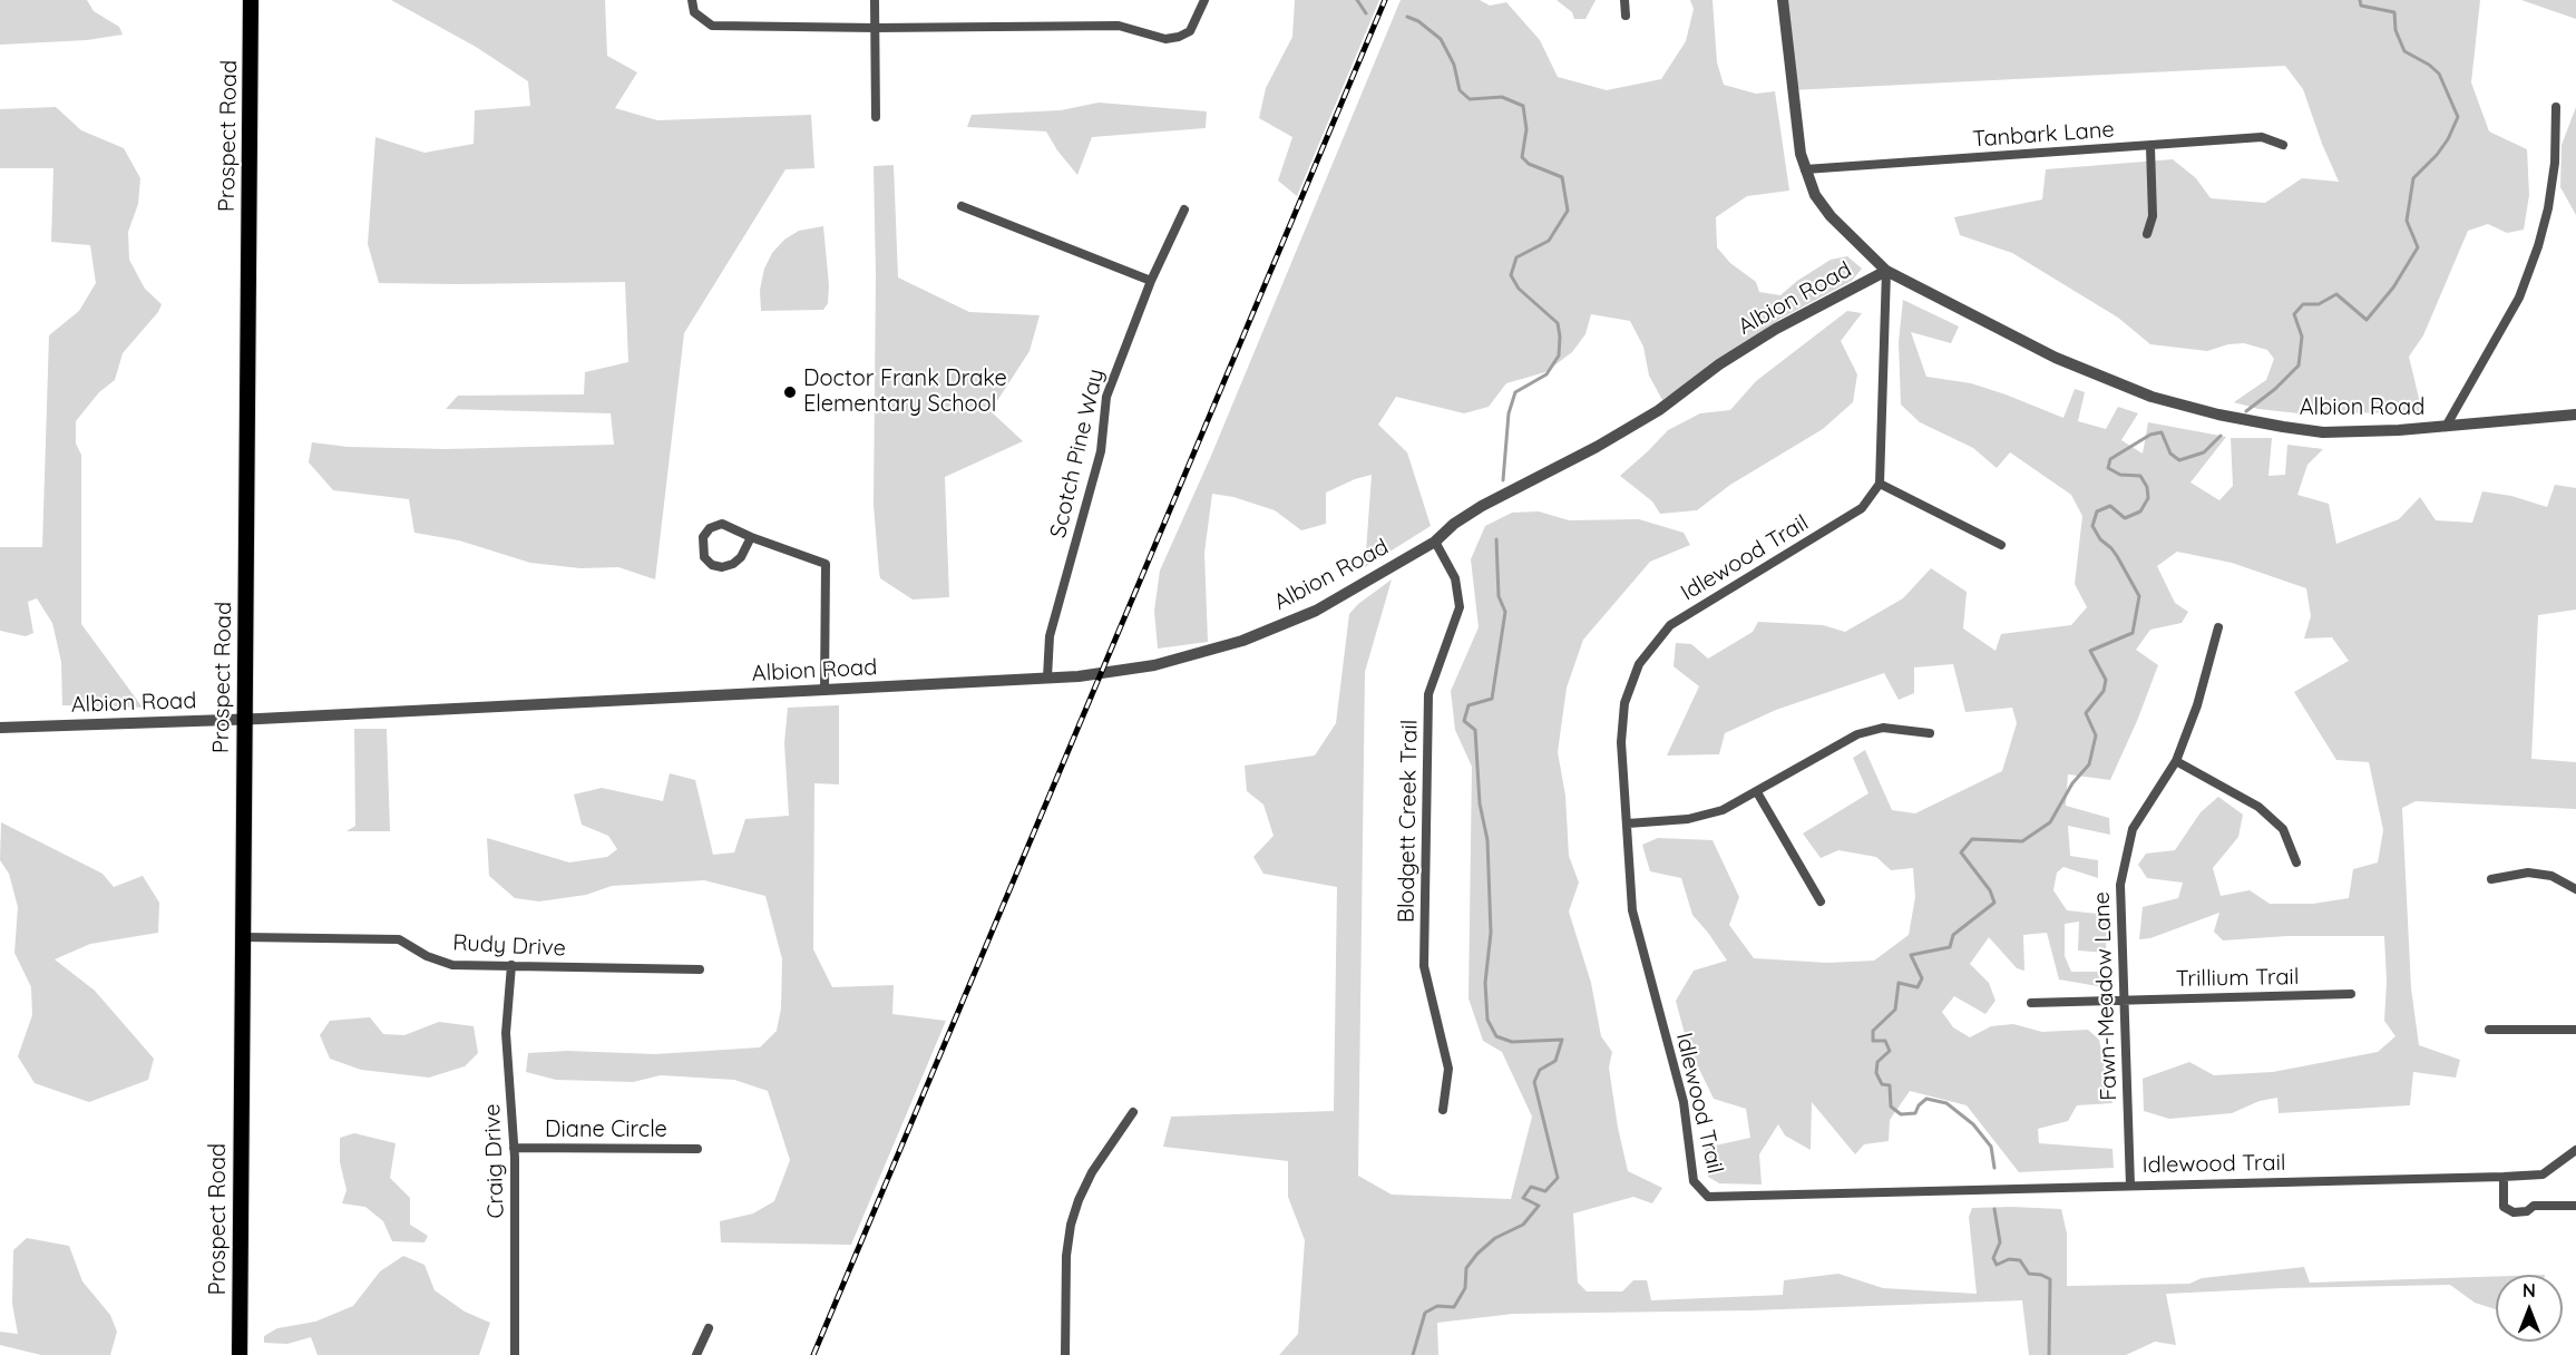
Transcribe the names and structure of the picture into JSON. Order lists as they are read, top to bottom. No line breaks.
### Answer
{"streets":{"main road":["Prospect Road"],"street":["Tanbark Lane","Albion Road","Scotch Pine Way","Idlewood Trail","Blodgett Creek Trail","Rudy Drive","Trillium Trail","Fawn-Meadow Lane","Diane Circle","Craig Drive"]},"crossings":[["Prospect Road","Albion Road"],["Prospect Road","Rudy Drive"],["Albion Road","Scotch Pine Way"],["Albion Road","Blodgett Creek Trail"],["Idlewood Trail","Fawn-Meadow Lane"],["Rudy Drive","Craig Drive"],["Trillium Trail","Fawn-Meadow Lane"],["Diane Circle","Craig Drive"]],"places":["Doctor Frank Drake Elementary School"],"north":"top"}
